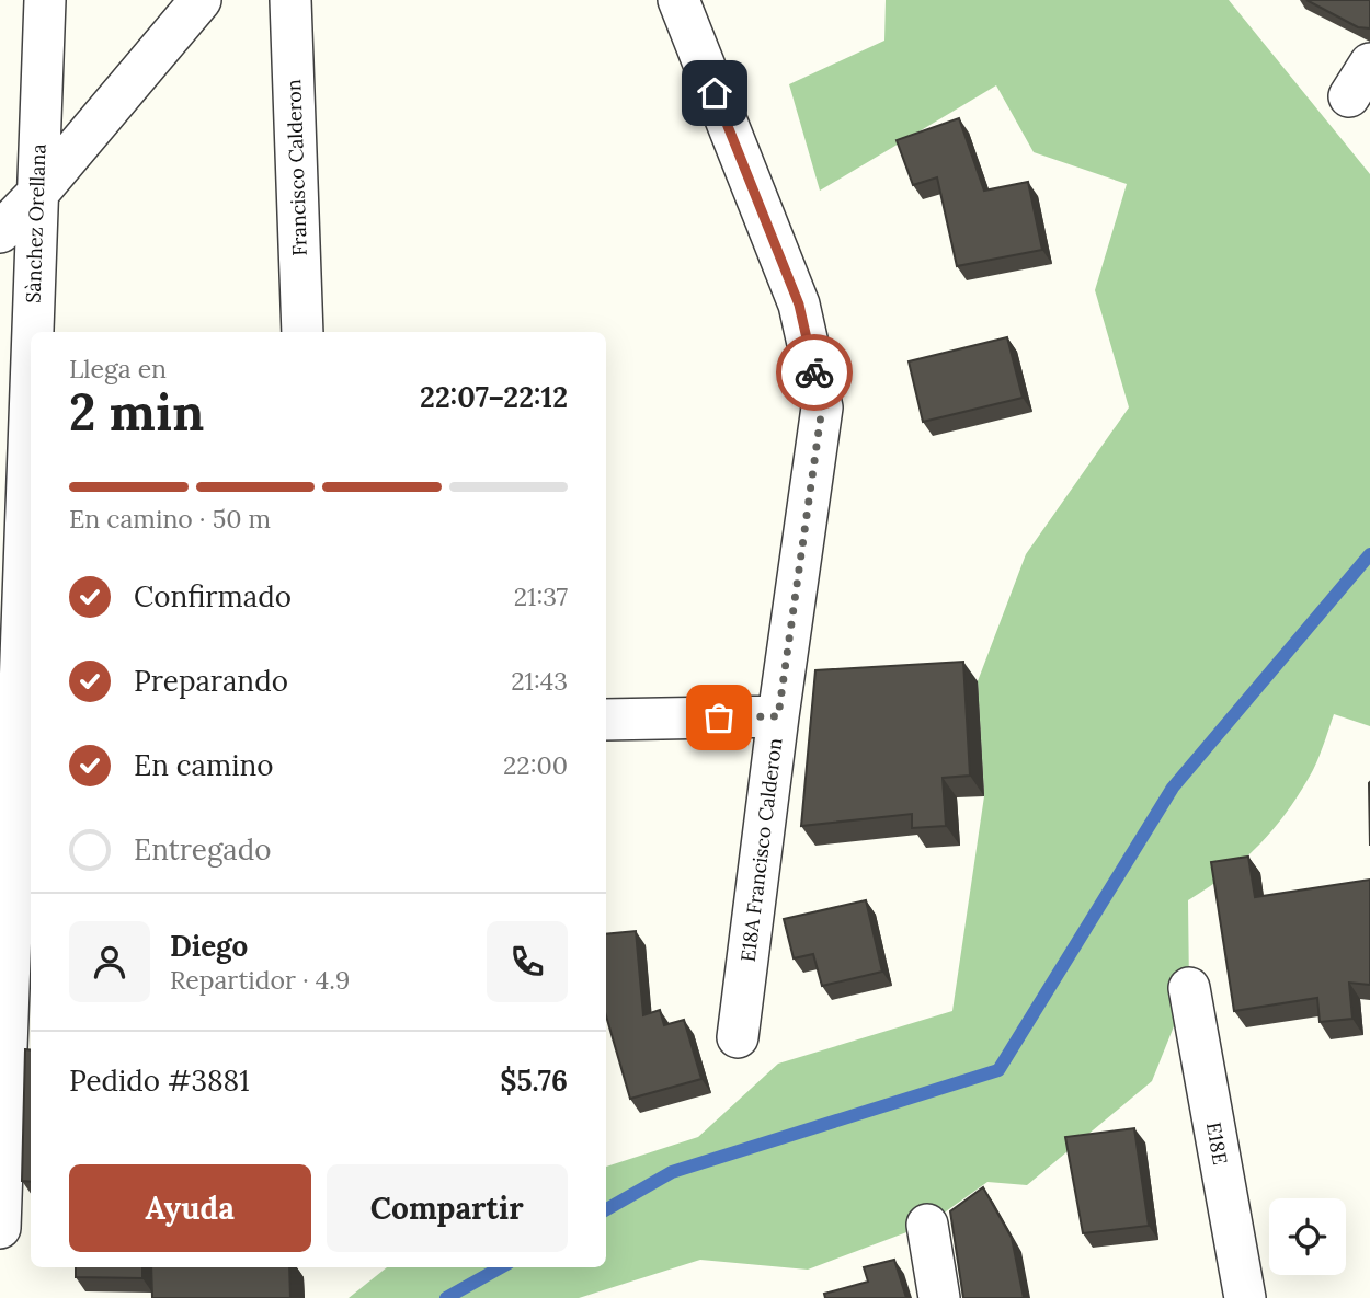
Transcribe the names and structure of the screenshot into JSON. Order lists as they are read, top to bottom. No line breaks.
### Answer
{"streets":{"street":["Francisco Calderon","Sànchez Orellana","E18A Francisco Calderon","E18E"]},"page":{"heading":["2 min","Llega en","22:07–22:12"],"panel":["Diego","Repartidor · 4.9","Pedido #3881","$5.76"],"bar":"En camino · 50 m","list":[["Confirmado","21:37"],["Preparando","21:43"],["En camino","22:00"],"Entregado"],"buttons":["Ayuda","Compartir"]}}
